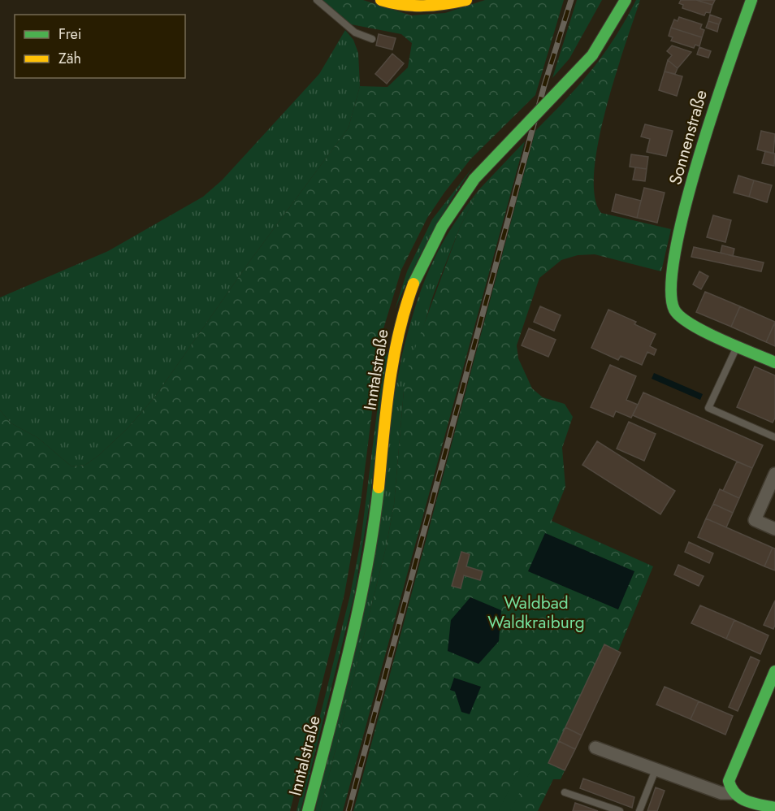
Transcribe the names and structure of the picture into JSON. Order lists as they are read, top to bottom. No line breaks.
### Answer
{"streets":{"main road":["Sonnenstraße","Inntalstraße"]},"parks":["Waldbad Waldkraiburg"],"legend":["Frei","Zäh"]}
